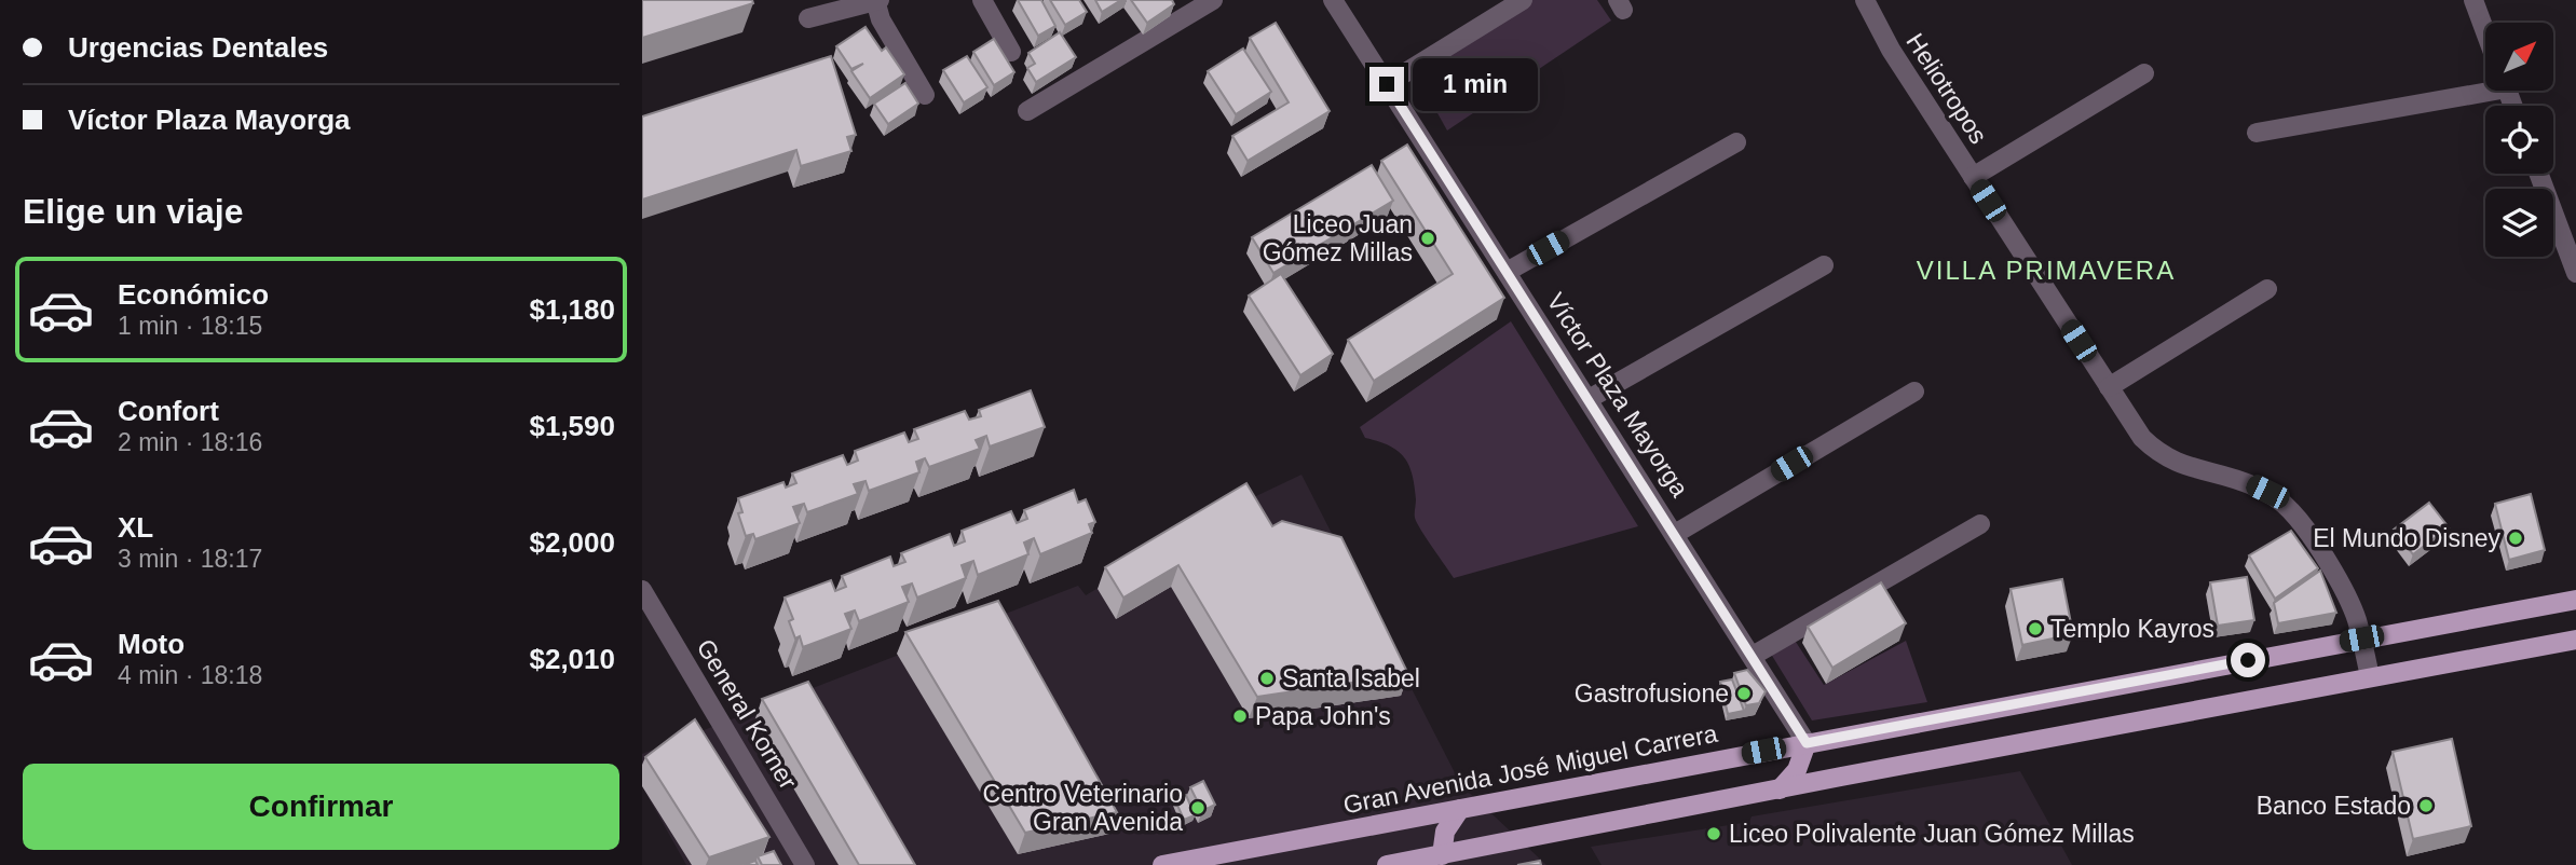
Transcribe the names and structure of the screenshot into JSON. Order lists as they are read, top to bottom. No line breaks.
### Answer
{"streets":{"main road":["Gran Avenida José Miguel Carrera"],"street":["Heliotropos","Víctor Plaza Mayorga","General Korner"]},"crossings":[["Heliotropos","Gran Avenida José Miguel Carrera"],["Víctor Plaza Mayorga","Gran Avenida José Miguel Carrera"]],"districts":["VILLA PRIMAVERA"],"places":["Liceo Juan Gómez Millas","El Mundo Disney","Templo Kayros","Santa Isabel","Gastrofusione","Papa John's","Banco Estado","Centro Veterinario Gran Avenida","Liceo Polivalente Juan Gómez Millas"],"north":"top right","page":{"banner":["Urgencias Dentales","Víctor Plaza Mayorga"],"bubble":"1 min","heading":"Elige un viaje","list":[{"name":"Económico","note":"1 min · 18:15","value":"$1,180"},{"name":"Confort","note":"2 min · 18:16","value":"$1,590"},{"name":"XL","note":"3 min · 18:17","value":"$2,000"},{"name":"Moto","note":"4 min · 18:18","value":"$2,010"}],"buttons":"Confirmar"}}
